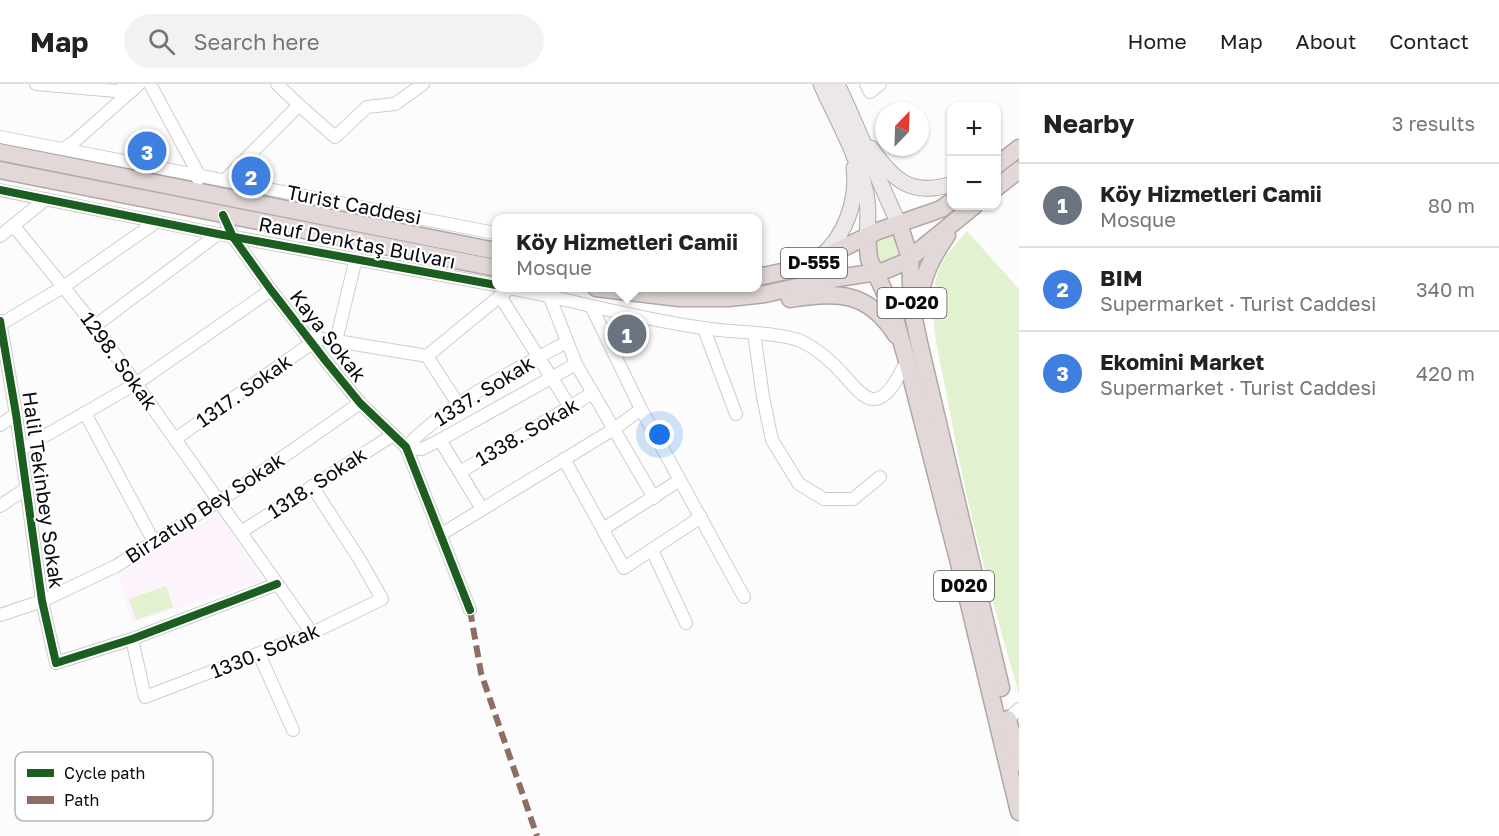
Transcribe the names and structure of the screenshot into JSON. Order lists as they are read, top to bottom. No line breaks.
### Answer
{"streets":{"highway":["Rauf Denktaş Bulvarı","D-555","D-020","D020"],"street":["Turist Caddesi","Kaya Sokak","1298. Sokak","1317. Sokak","1337. Sokak","1338. Sokak","1318. Sokak","Halil Tekinbey Sokak","Birzatup Bey Sokak","1330. Sokak"]},"crossings":[["Turist Caddesi","Rauf Denktaş Bulvarı"],["Rauf Denktaş Bulvarı","Kaya Sokak"],["Rauf Denktaş Bulvarı","D020"],["D-555","D-020"],["D-020","D020"],["Kaya Sokak","1317. Sokak"],["Kaya Sokak","1337. Sokak"],["Kaya Sokak","1318. Sokak"],["Kaya Sokak","Birzatup Bey Sokak"],["1298. Sokak","1317. Sokak"],["1298. Sokak","1318. Sokak"],["1298. Sokak","Birzatup Bey Sokak"],["1298. Sokak","1330. Sokak"],["1318. Sokak","1330. Sokak"],["Halil Tekinbey Sokak","Birzatup Bey Sokak"],["Halil Tekinbey Sokak","1330. Sokak"]],"legend":["Cycle path","Path"],"north":"top right","page":{"header":"Map","search":"Search here","nav":["Home","Map","About","Contact"],"heading":["Nearby","3 results"],"map_buttons":["+","−"],"pins":["3","2","1"],"list":[{"mark":"1","name":"Köy Hizmetleri Camii","note":"Mosque","value":"80 m"},{"mark":"2","name":"BIM","note":"Supermarket · Turist Caddesi","value":"340 m"},{"mark":"3","name":"Ekomini Market","note":"Supermarket · Turist Caddesi","value":"420 m"}],"popup":["Köy Hizmetleri Camii","Mosque"]}}
